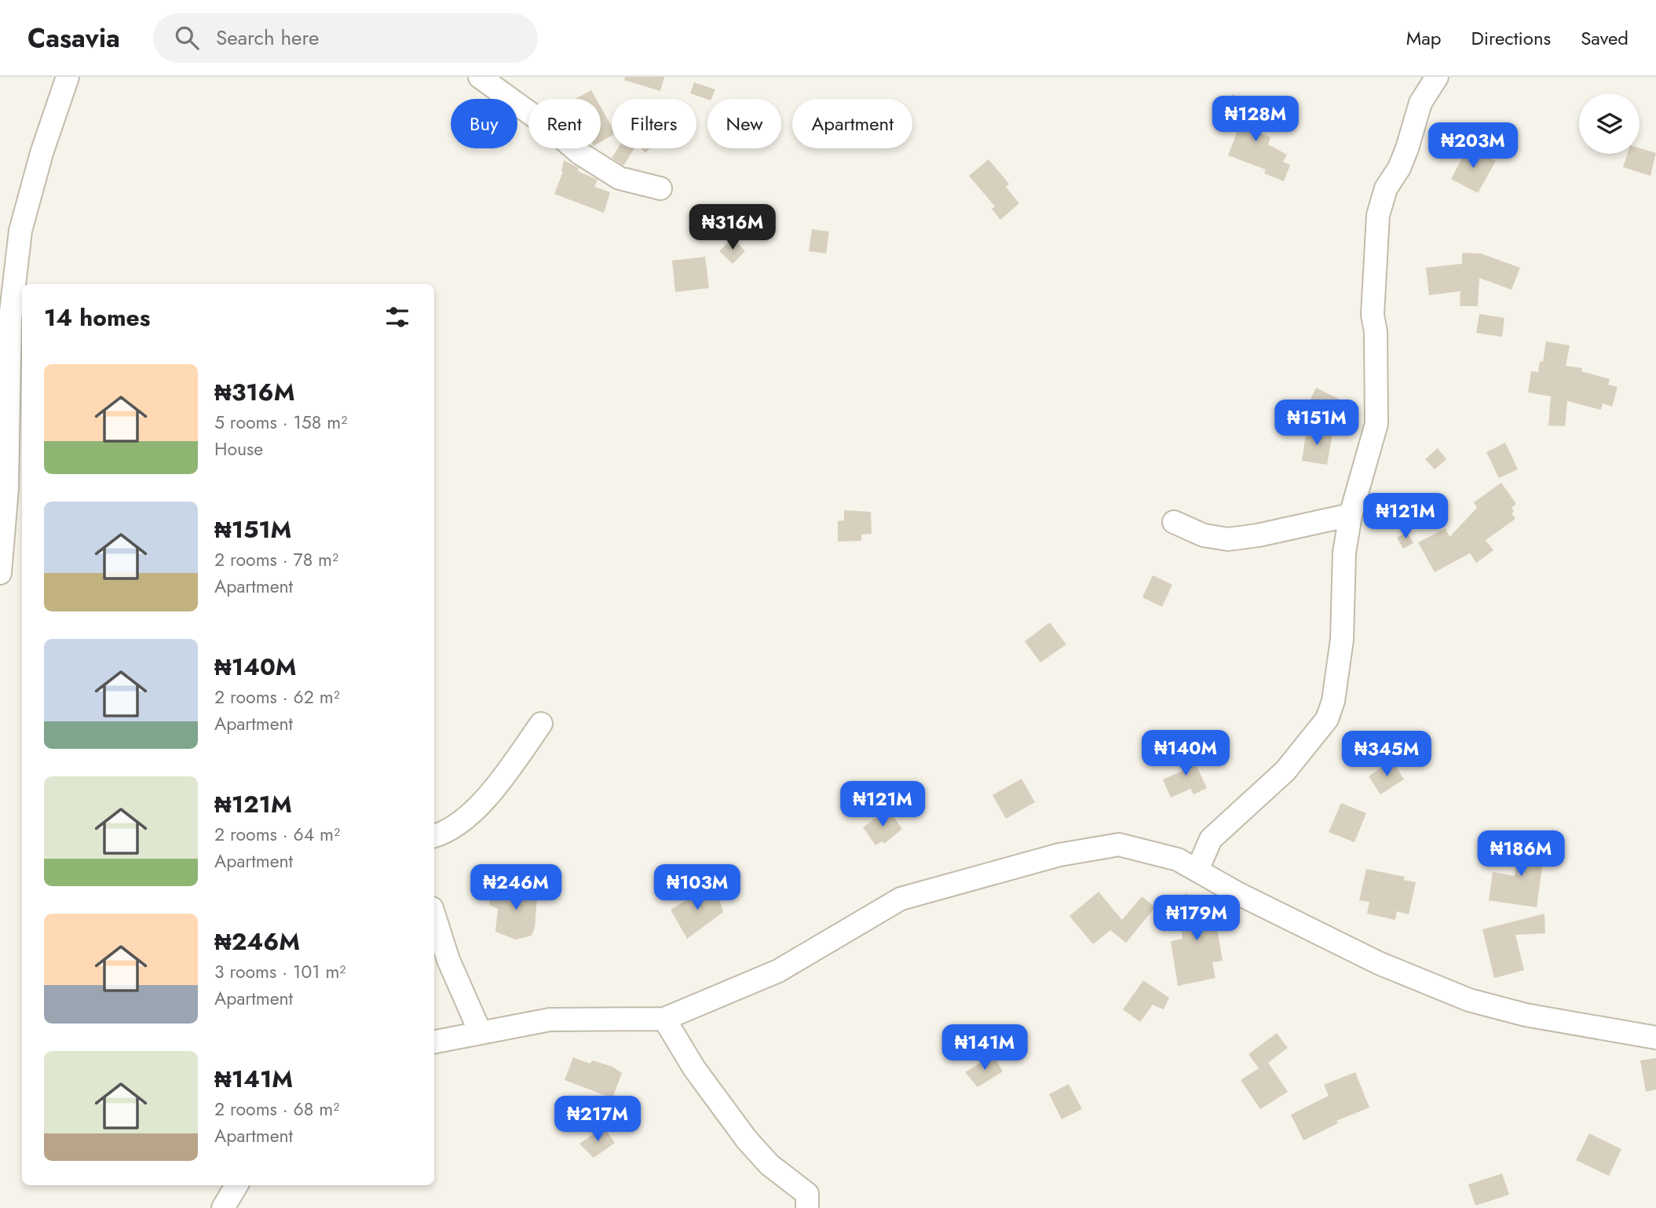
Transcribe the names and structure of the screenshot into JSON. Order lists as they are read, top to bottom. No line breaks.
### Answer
{"page":{"header":"Casavia","search":"Search here","nav":["Map","Directions","Saved"],"price":["₦128M","₦203M","₦316M","₦151M","₦121M","₦140M","₦345M","₦121M","₦186M","₦246M","₦103M","₦179M","₦141M","₦217M"],"chip":["Buy","Rent","Filters","New","Apartment"],"heading":"14 homes","list":[{"name":"₦316M","note":"5 rooms · 158 m² · House"},{"name":"₦151M","note":"2 rooms · 78 m² · Apartment"},{"name":"₦140M","note":"2 rooms · 62 m² · Apartment"},{"name":"₦121M","note":"2 rooms · 64 m² · Apartment"},{"name":"₦246M","note":"3 rooms · 101 m² · Apartment"},{"name":"₦141M","note":"2 rooms · 68 m² · Apartment"}]}}
